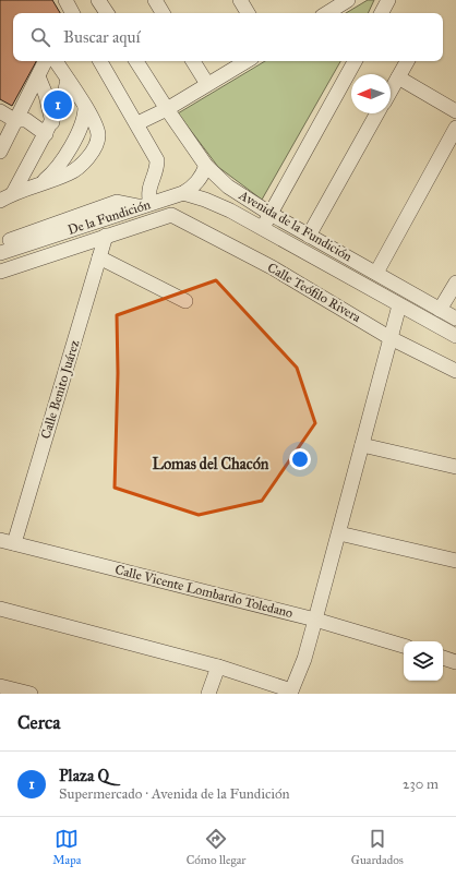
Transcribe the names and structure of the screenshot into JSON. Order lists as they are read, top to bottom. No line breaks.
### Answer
{"streets":{"street":["De la Fundición","Avenida de la Fundición","Calle Teófilo Rivera","Calle Benito Juárez","Calle Vicente Lombardo Toledano"]},"crossings":[["De la Fundición","Avenida de la Fundición"],["Calle Teófilo Rivera","Calle Benito Juárez"],["Calle Benito Juárez","Calle Vicente Lombardo Toledano"]],"districts":["Lomas del Chacón"],"north":"left","page":{"search":"Buscar aquí","pins":"1","heading":"Cerca","list":[{"mark":"1","name":"Plaza Q","note":"Supermercado · Avenida de la Fundición","value":"230 m"}],"nav":["Mapa","Cómo llegar","Guardados"]}}
